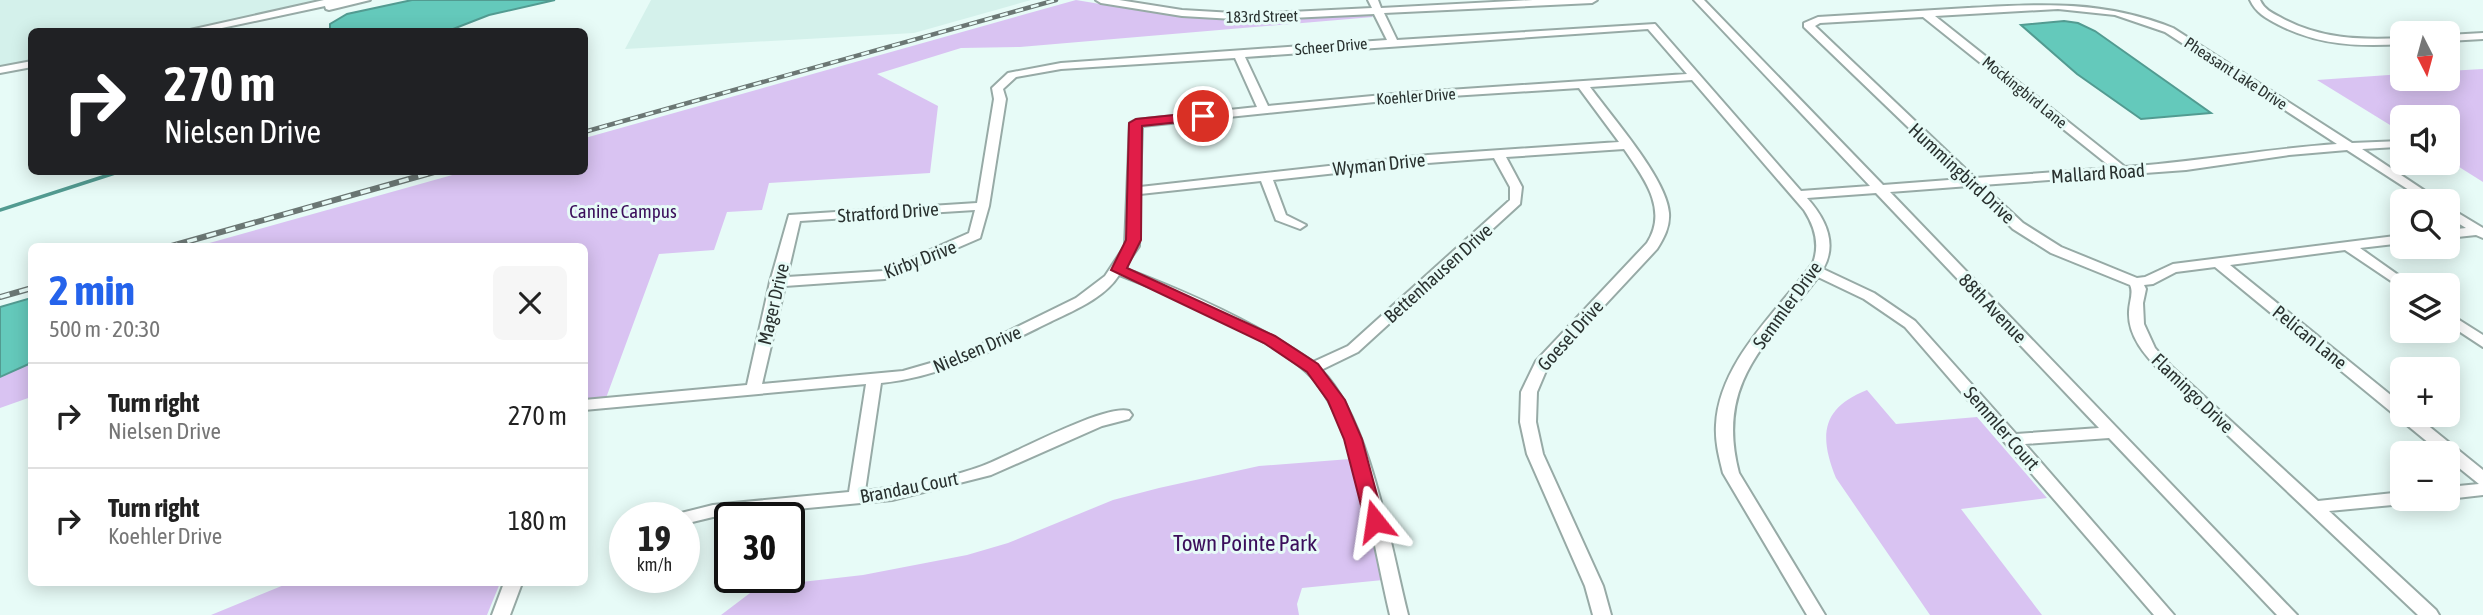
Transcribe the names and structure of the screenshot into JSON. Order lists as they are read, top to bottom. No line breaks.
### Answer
{"streets":{"street":["183rd Street","Scheer Drive","Pheasant Lake Drive","Mockingbird Lane","Koehler Drive","Wyman Drive","Hummingbird Drive","Mallard Road","Stratford Drive","Kirby Drive","Bettenhausen Drive","Mager Drive","Semmler Drive","88th Avenue","Goesel Drive","Pelican Lane","Nielsen Drive","Flamingo Drive","Semmler Court","Brandau Court"]},"crossings":[["Scheer Drive","Kirby Drive"],["Scheer Drive","Semmler Drive"],["Pheasant Lake Drive","Mockingbird Lane"],["Pheasant Lake Drive","Hummingbird Drive"],["Pheasant Lake Drive","Mallard Road"],["Mockingbird Lane","Mallard Road"],["Koehler Drive","Semmler Drive"],["Koehler Drive","Goesel Drive"],["Koehler Drive","Nielsen Drive"],["Wyman Drive","Bettenhausen Drive"],["Wyman Drive","Goesel Drive"],["Wyman Drive","Nielsen Drive"],["Hummingbird Drive","Mallard Road"],["Hummingbird Drive","Flamingo Drive"],["Mallard Road","Semmler Drive"],["Mallard Road","88th Avenue"],["Stratford Drive","Kirby Drive"],["Stratford Drive","Mager Drive"],["Kirby Drive","Mager Drive"],["Mager Drive","Nielsen Drive"],["Semmler Drive","Semmler Court"]],"parks":["Canine Campus","Town Pointe Park"],"north":"bottom","page":{"map_buttons":["+","−"],"turn":["270 m","Nielsen Drive"],"heading":["2 min","500 m · 20:30"],"list":[{"name":"Turn right","note":"Nielsen Drive","value":"270 m"},{"name":"Turn right","note":"Koehler Drive","value":"180 m"}],"speed":"19 km/h","limit":"30"}}
